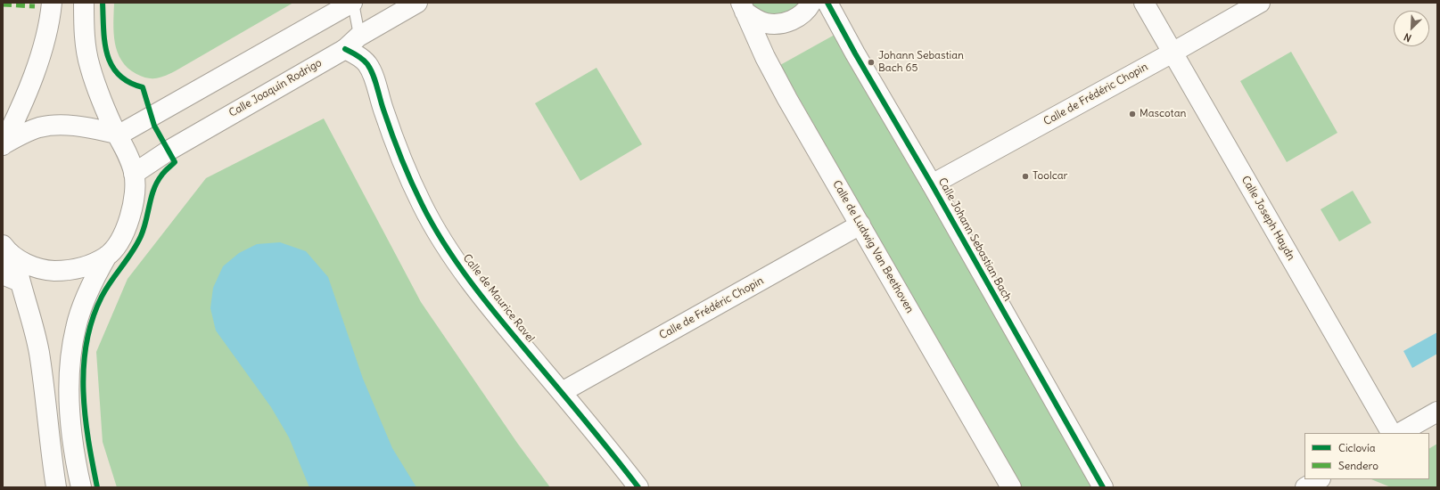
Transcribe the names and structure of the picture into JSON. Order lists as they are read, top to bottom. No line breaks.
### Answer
{"streets":{"street":["Calle Joaquín Rodrigo","Calle de Frédéric Chopin","Calle Joseph Haydn","Calle Johann Sebastian Bach","Calle de Ludwig Van Beethoven","Calle de Maurice Ravel"]},"crossings":[["Calle Joaquín Rodrigo","Calle de Maurice Ravel"],["Calle de Frédéric Chopin","Calle Joseph Haydn"],["Calle de Frédéric Chopin","Calle Johann Sebastian Bach"],["Calle de Frédéric Chopin","Calle de Ludwig Van Beethoven"],["Calle de Frédéric Chopin","Calle de Maurice Ravel"]],"places":["Johann Sebastian Bach 65","Mascotan","Toolcar"],"legend":["Ciclovía","Sendero"],"north":"bottom left"}
